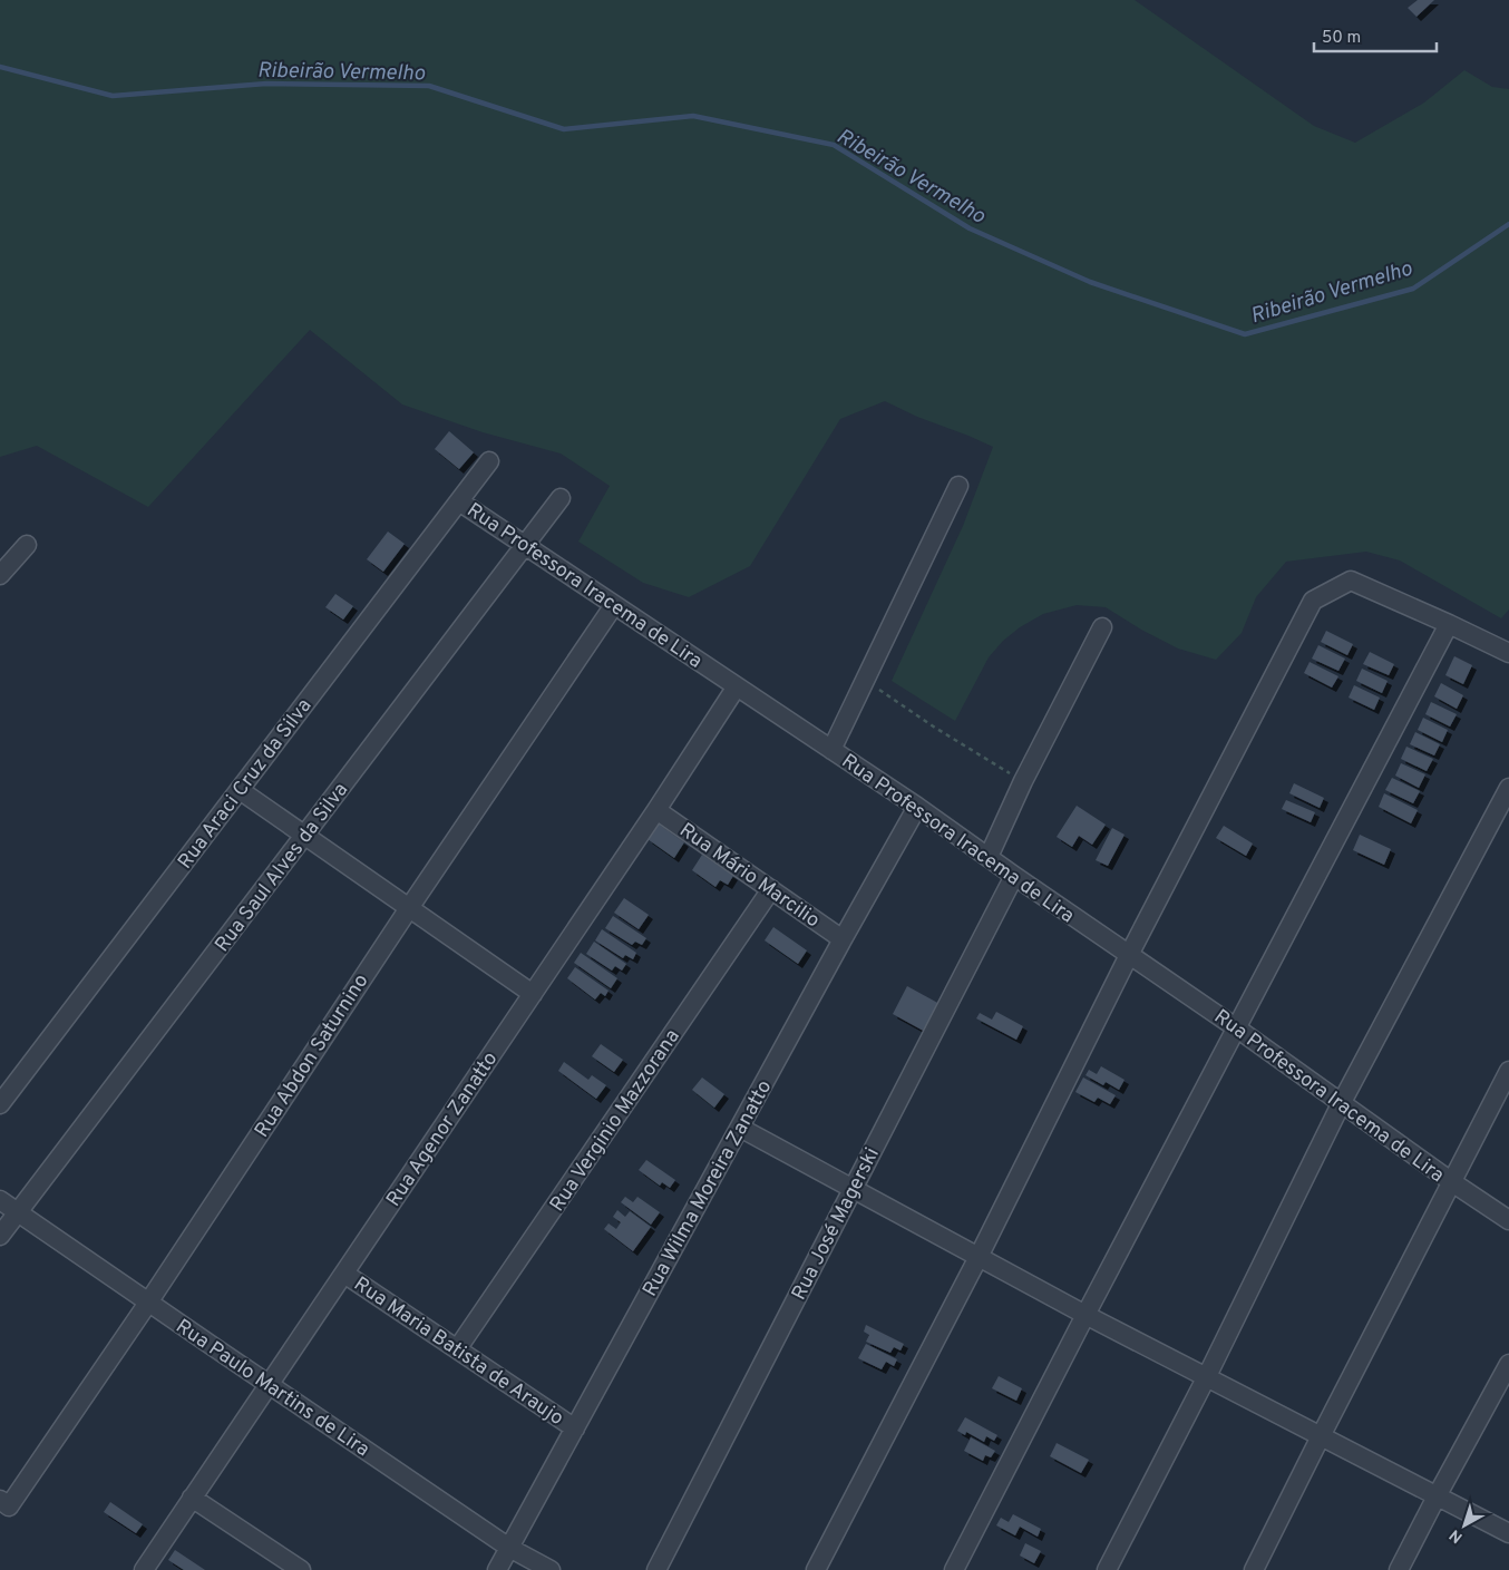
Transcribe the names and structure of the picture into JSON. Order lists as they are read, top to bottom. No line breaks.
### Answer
{"streets":{"street":["Rua Professora Iracema de Lira","Rua Araci Cruz da Silva","Rua Saul Alves da Silva","Rua Mário Marcilio","Rua Abdon Saturnino","Rua Verginio Mazzorana","Rua Agenor Zanatto","Rua Wilma Moreira Zanatto","Rua José Magerski","Rua Maria Batista de Araujo","Rua Paulo Martins de Lira"]},"crossings":[["Rua Professora Iracema de Lira","Rua Araci Cruz da Silva"],["Rua Professora Iracema de Lira","Rua Saul Alves da Silva"],["Rua Professora Iracema de Lira","Rua Abdon Saturnino"],["Rua Professora Iracema de Lira","Rua Agenor Zanatto"],["Rua Professora Iracema de Lira","Rua Wilma Moreira Zanatto"],["Rua Professora Iracema de Lira","Rua José Magerski"],["Rua Saul Alves da Silva","Rua Paulo Martins de Lira"],["Rua Mário Marcilio","Rua Verginio Mazzorana"],["Rua Mário Marcilio","Rua Agenor Zanatto"],["Rua Mário Marcilio","Rua Wilma Moreira Zanatto"],["Rua Abdon Saturnino","Rua Paulo Martins de Lira"],["Rua Verginio Mazzorana","Rua Maria Batista de Araujo"],["Rua Agenor Zanatto","Rua Maria Batista de Araujo"],["Rua Agenor Zanatto","Rua Paulo Martins de Lira"],["Rua Wilma Moreira Zanatto","Rua Maria Batista de Araujo"],["Rua Wilma Moreira Zanatto","Rua Paulo Martins de Lira"]],"water":["Ribeirão Vermelho"],"scale_bar":"50 m","north":"bottom left"}
